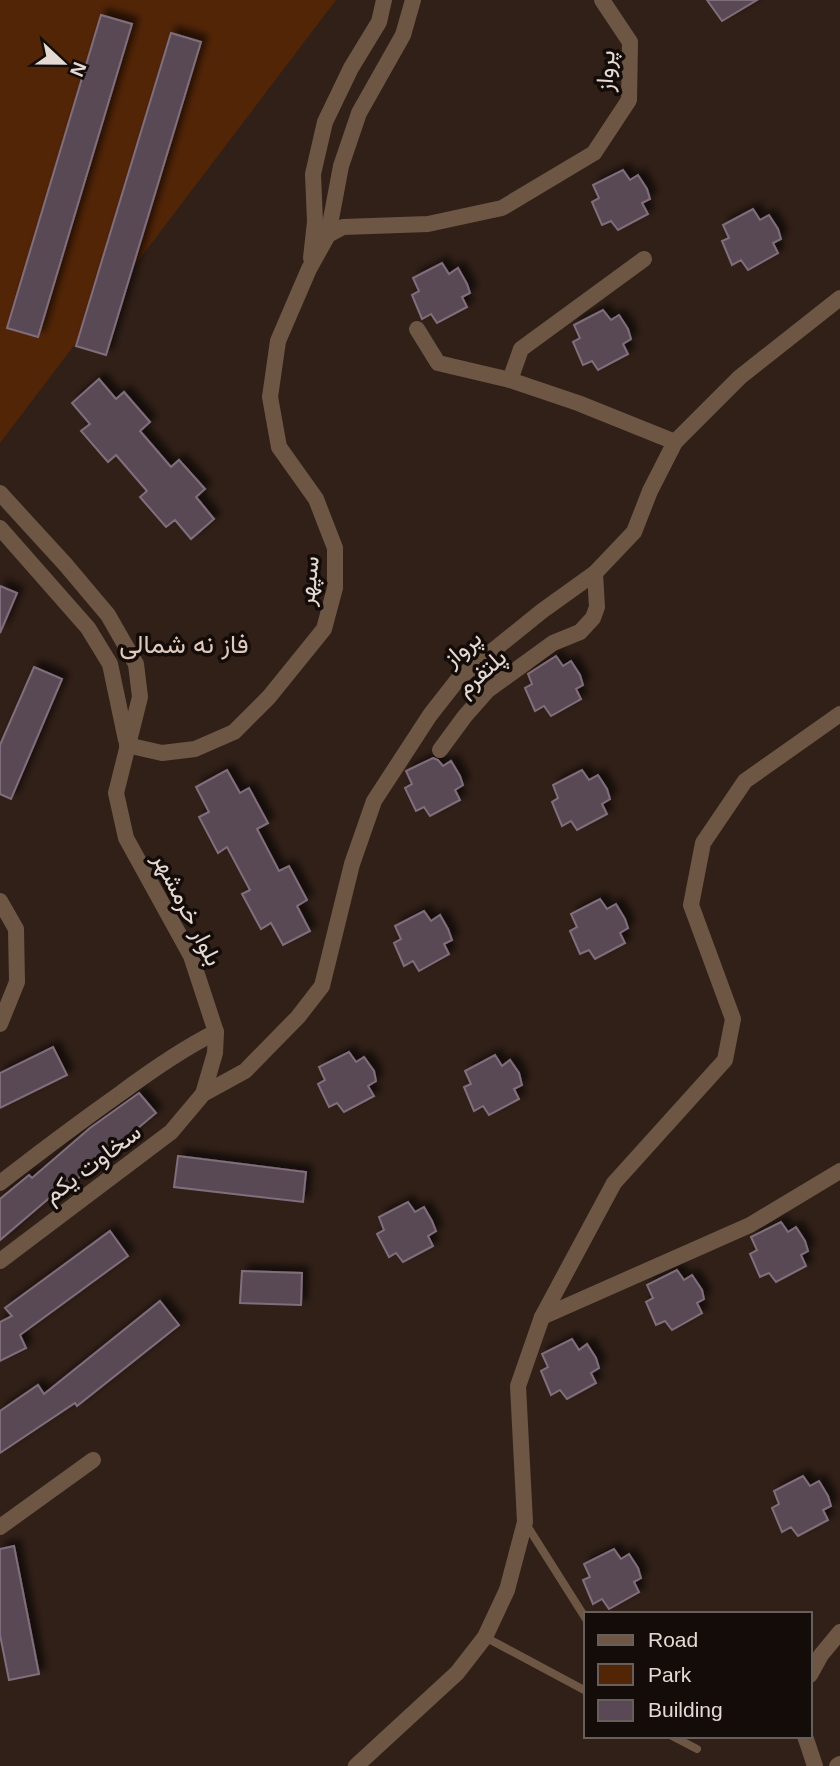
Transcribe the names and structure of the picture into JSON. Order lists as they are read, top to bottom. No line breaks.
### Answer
{"streets":{"street":["پرواز","سپهر","پلتفرم","بلوار خرمشهر","سخاوت یکم"]},"crossings":[["پرواز","سپهر"],["پرواز","پلتفرم"],["پرواز","بلوار خرمشهر"],["پرواز","سخاوت یکم"],["سپهر","بلوار خرمشهر"],["بلوار خرمشهر","سخاوت یکم"]],"districts":["فاز نه شمالی"],"legend":["Road","Park","Building"],"north":"right"}
